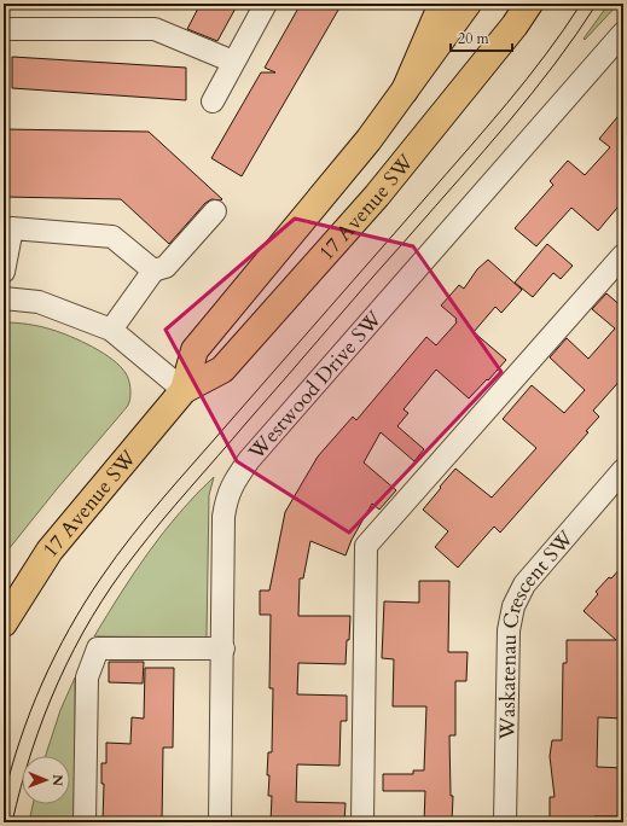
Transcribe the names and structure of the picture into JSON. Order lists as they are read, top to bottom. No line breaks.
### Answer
{"streets":{"main road":["17 Avenue SW"],"street":["Westwood Drive SW","Waskatenau Crescent SW"]},"scale_bar":"20 m","north":"right"}
